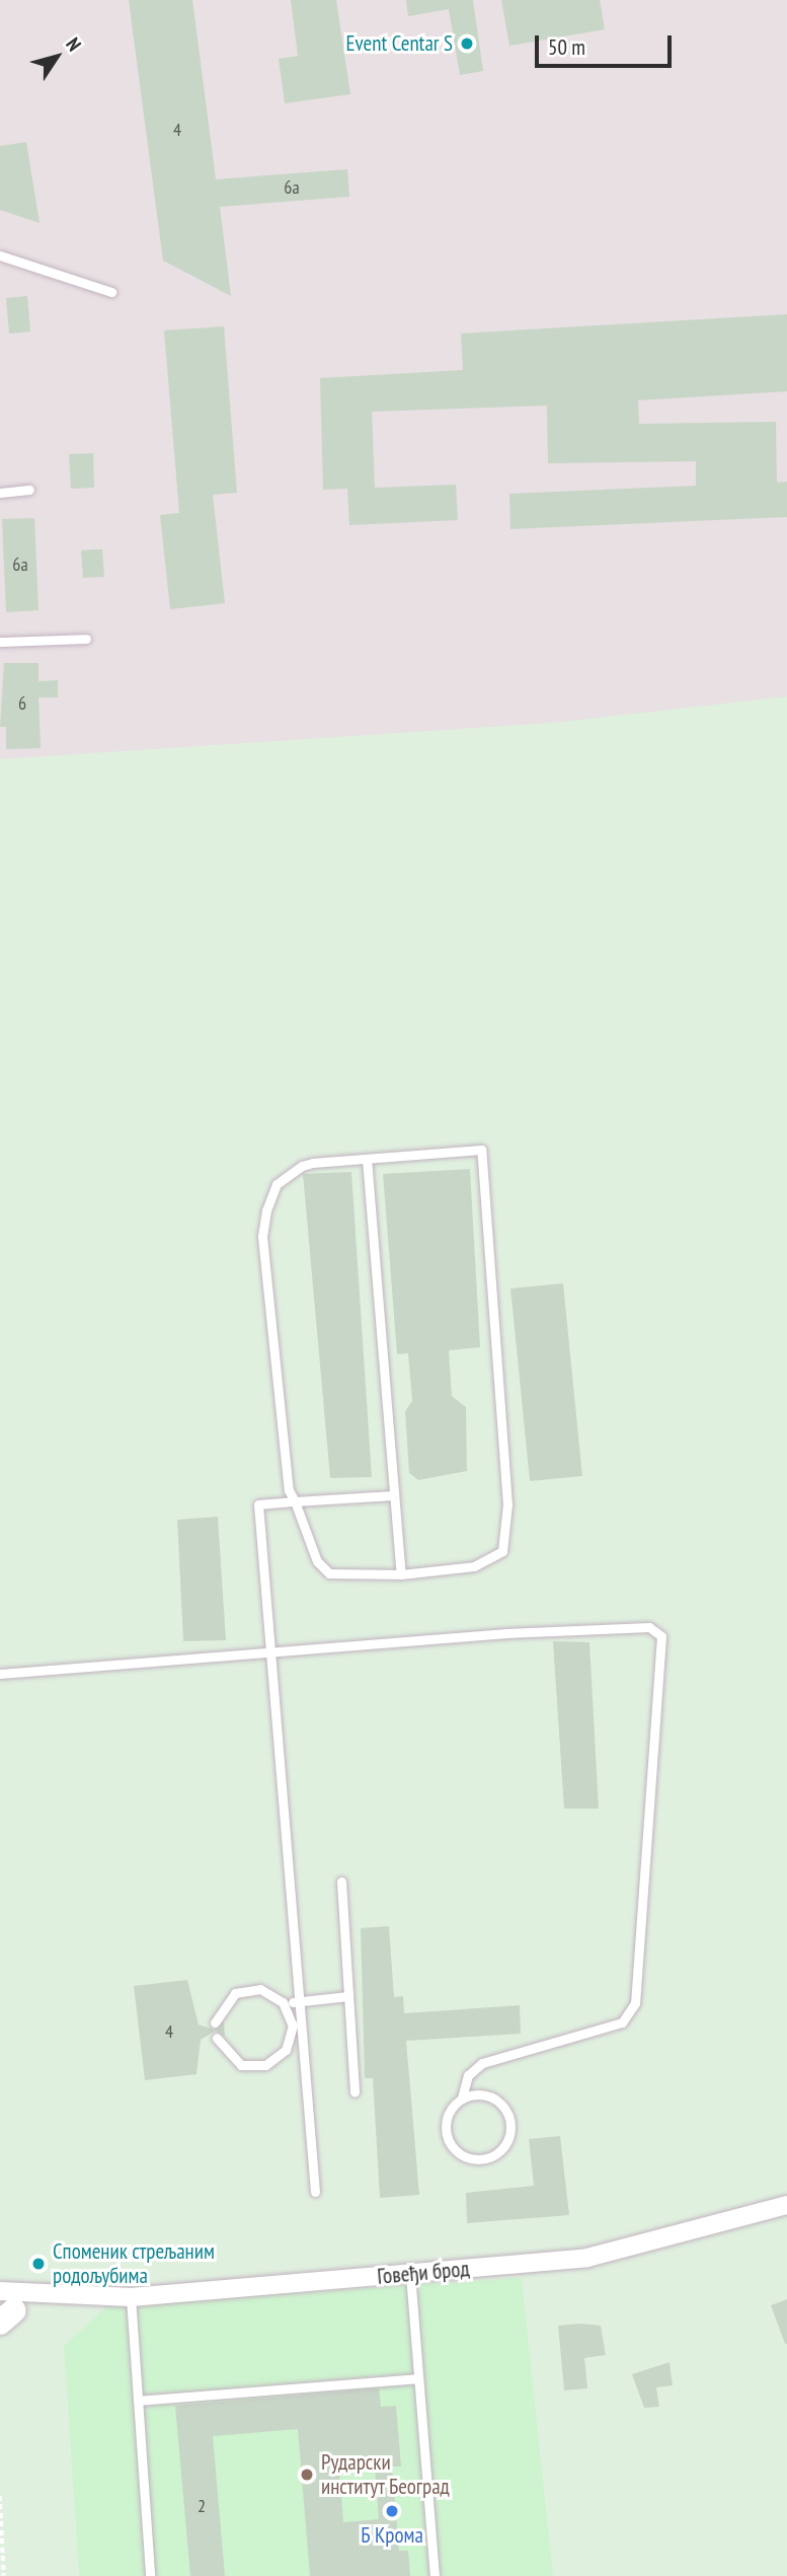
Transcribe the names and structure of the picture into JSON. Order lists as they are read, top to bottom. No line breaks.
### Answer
{"streets":{"street":["Говеђи брод"]},"places":["Event Centar S","Споменик стрељаним родољубима","Рударски институт Београд","Б Крома"],"house_numbers":["4","6a","6a","6","4","2"],"scale_bar":"50 m","north":"top right"}
